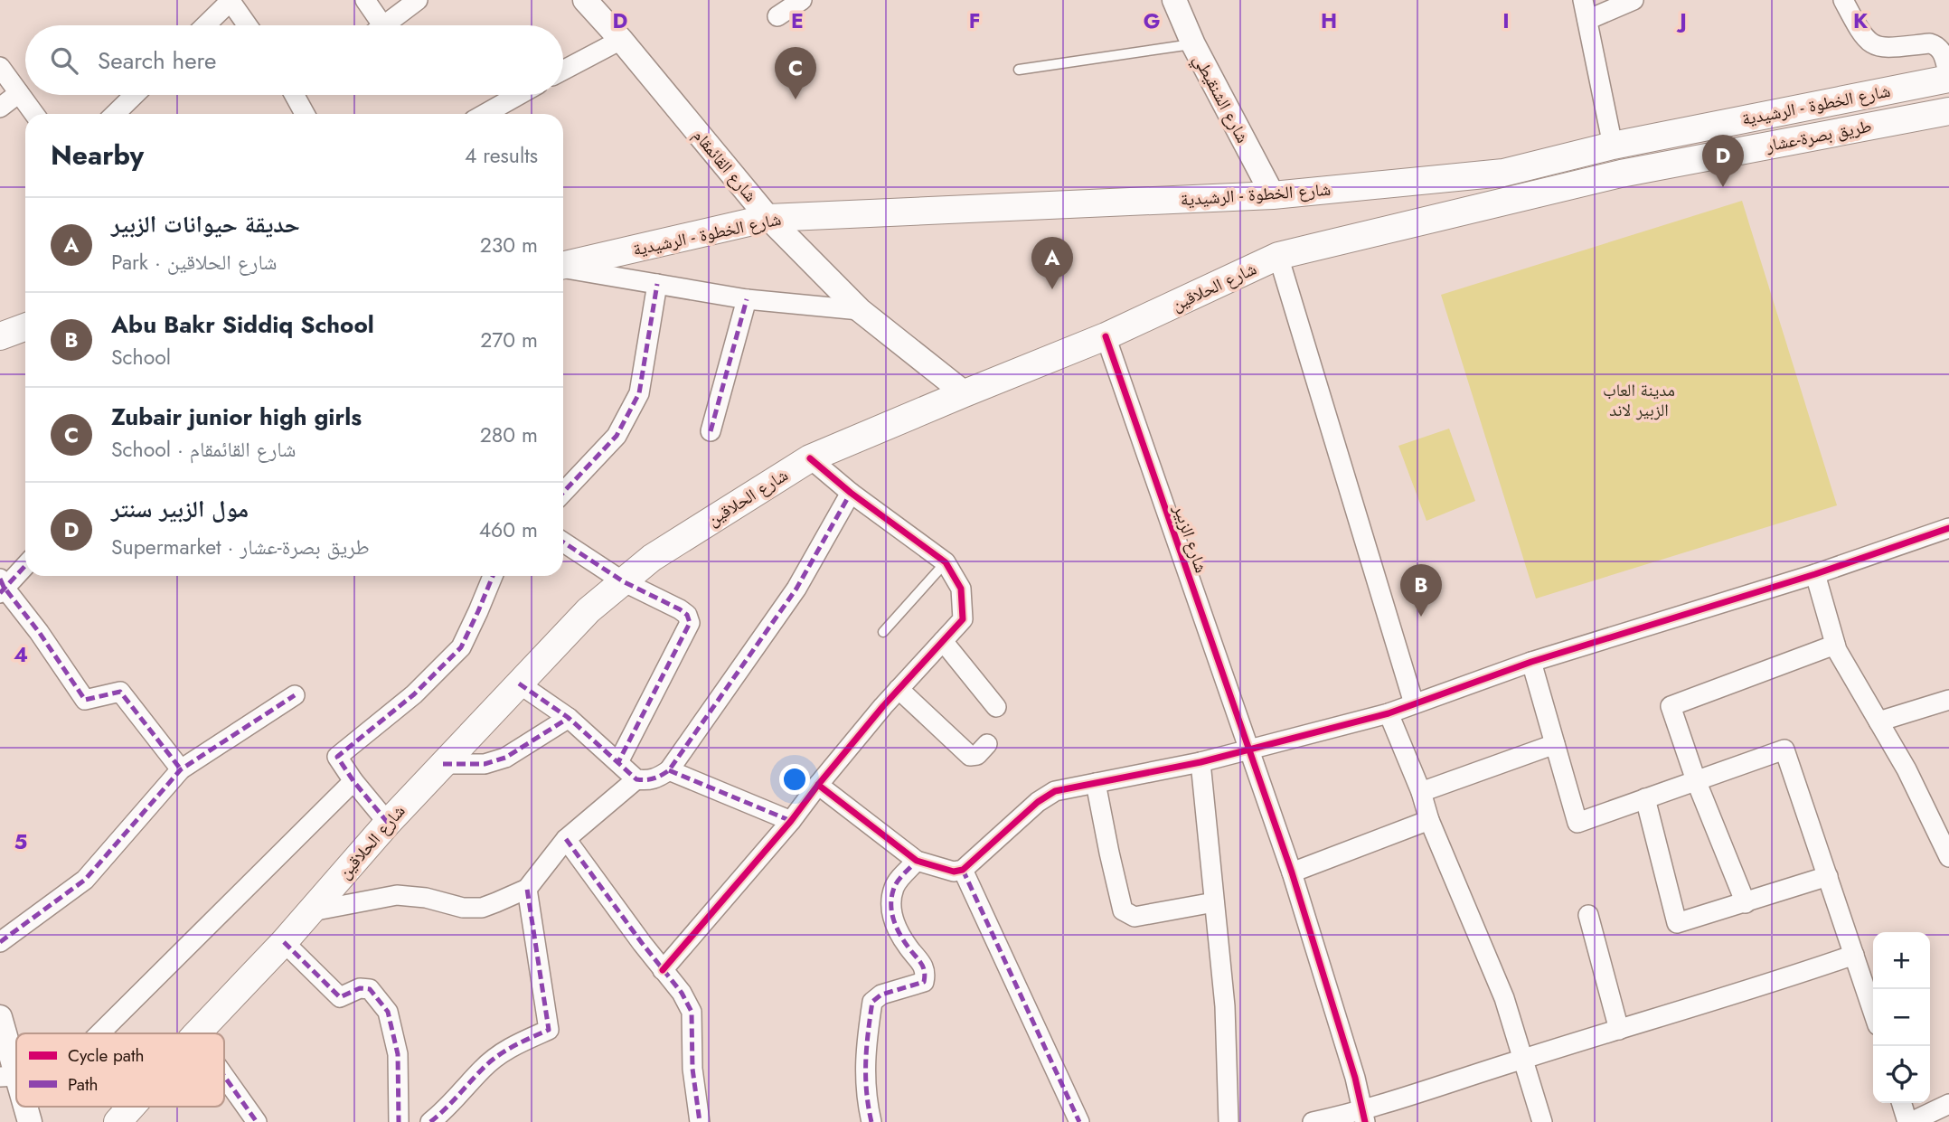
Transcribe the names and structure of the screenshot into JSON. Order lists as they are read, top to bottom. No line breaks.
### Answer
{"streets":{"main road":["شارع الخطوة - الرشيدية","طريق بصرة-عشار","شارع الحلاقين"],"street":["شارع الشنقيطي","شارع القائمقام","شارع الزبير"]},"crossings":[["شارع الشنقيطي","شارع الخطوة - الرشيدية"],["شارع الخطوة - الرشيدية","شارع القائمقام"],["طريق بصرة-عشار","شارع الحلاقين"],["شارع القائمقام","شارع الحلاقين"],["شارع الحلاقين","شارع الزبير"]],"parks":["مدينة العاب الزبير لاند"],"legend":["Cycle path","Path"],"page":{"search":"Search here","pins":["C","D","A","B"],"heading":["Nearby","4 results"],"list":[{"mark":"A","name":"حديقة حيوانات الزبير","note":"Park · شارع الحلاقين","value":"230 m"},{"mark":"B","name":"Abu Bakr Siddiq School","note":"School","value":"270 m"},{"mark":"C","name":"Zubair junior high girls","note":"School · شارع القائمقام","value":"280 m"},{"mark":"D","name":"مول الزبير سنتر","note":"Supermarket · طريق بصرة-عشار","value":"460 m"}],"map_buttons":["+","−"]},"grid":{"columns":["D","E","F","G","H","I","J","K"],"rows":["4","5"]}}
